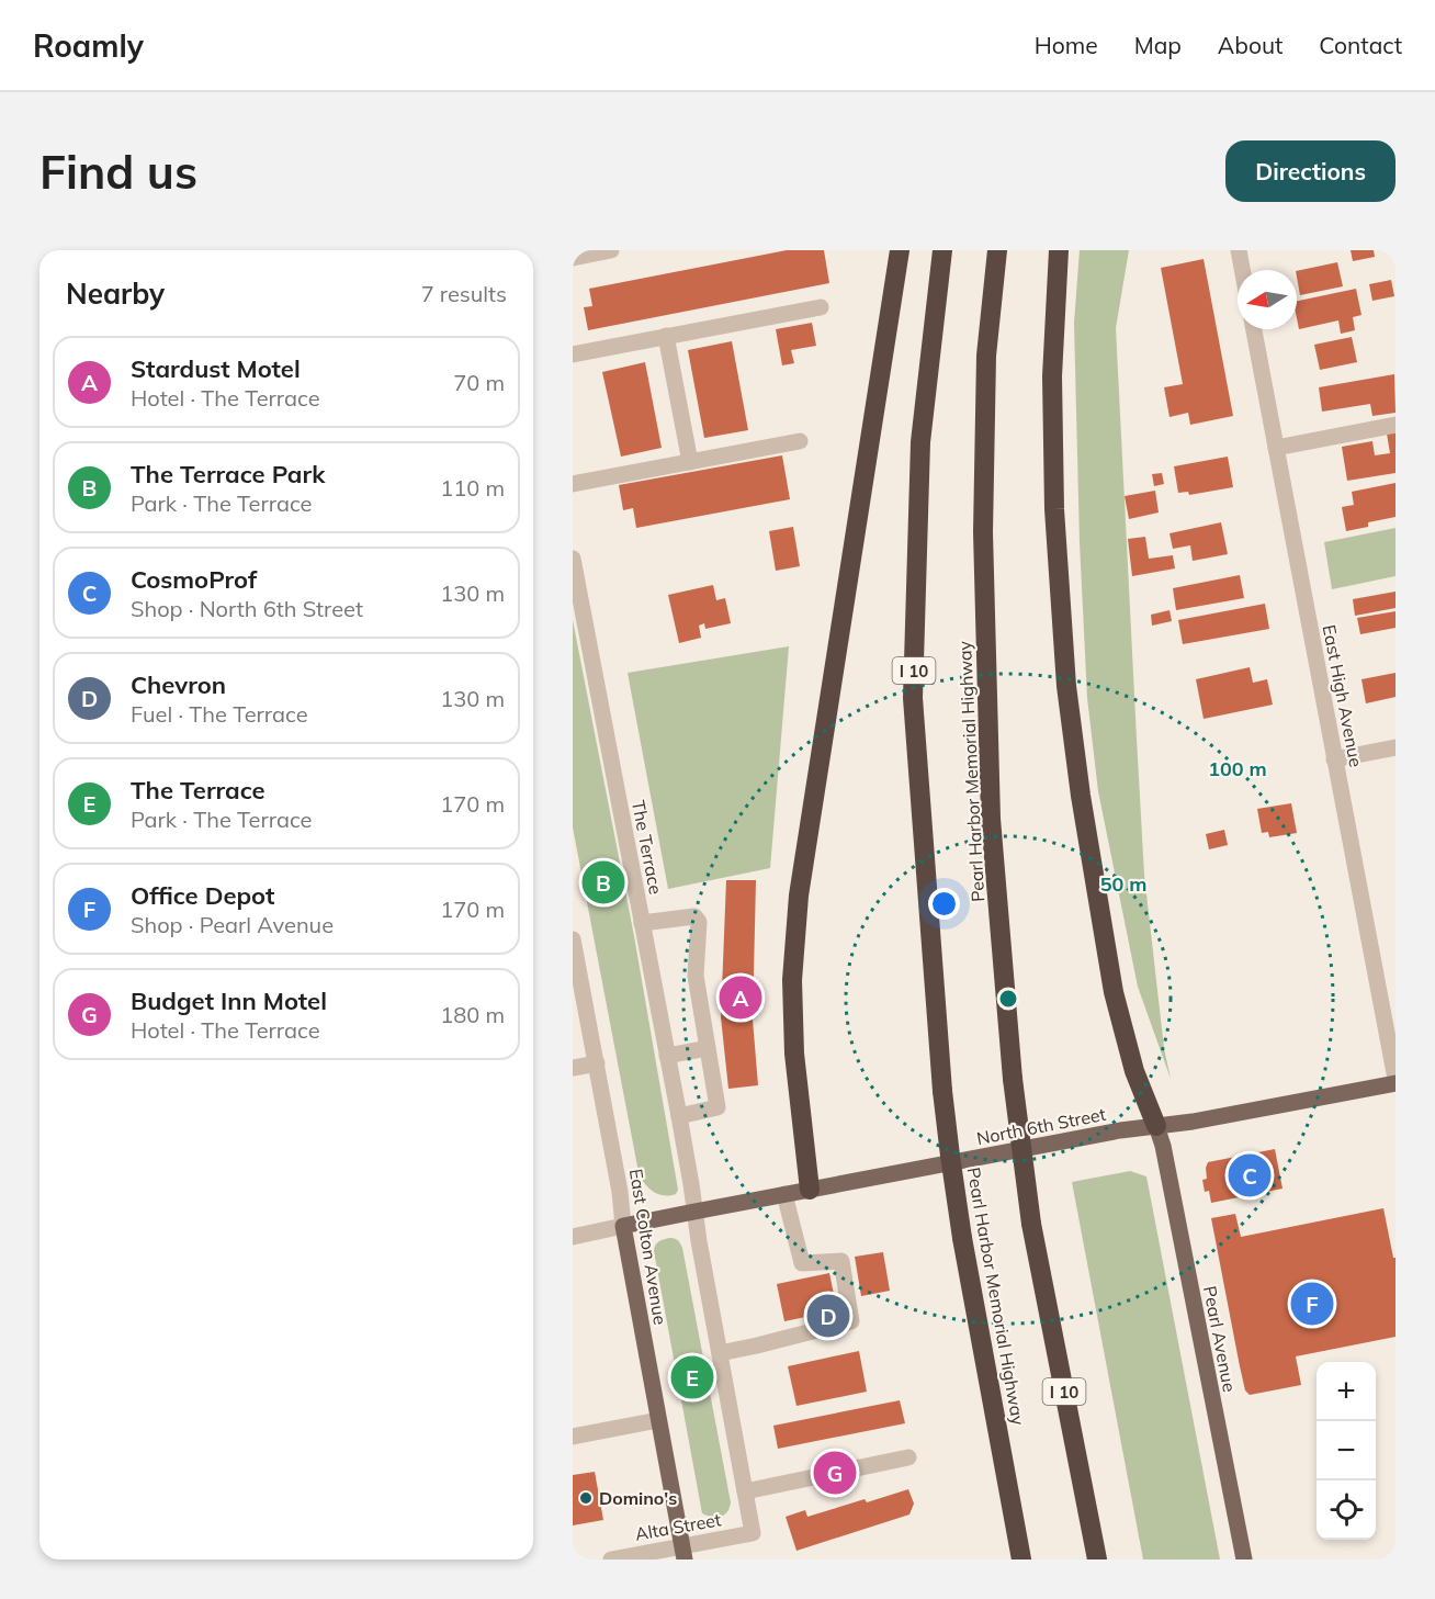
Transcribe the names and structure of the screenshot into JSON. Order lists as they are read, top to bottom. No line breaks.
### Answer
{"streets":{"highway":["I 10","Pearl Harbor Memorial Highway"],"main road":["North 6th Street","East Colton Avenue","Pearl Avenue"],"street":["East High Avenue","The Terrace","Alta Street"]},"crossings":[["East High Avenue","North 6th Street"],["The Terrace","North 6th Street"],["The Terrace","Alta Street"],["North 6th Street","East Colton Avenue"],["North 6th Street","Pearl Avenue"],["East Colton Avenue","Alta Street"]],"places":["Domino's"],"north":"left","page":{"header":"Roamly","nav":["Home","Map","About","Contact"],"buttons":"Directions","title":"Find us","heading":["Nearby","7 results"],"list":[{"mark":"A","name":"Stardust Motel","note":"Hotel · The Terrace","value":"70 m"},{"mark":"B","name":"The Terrace Park","note":"Park · The Terrace","value":"110 m"},{"mark":"C","name":"CosmoProf","note":"Shop · North 6th Street","value":"130 m"},{"mark":"D","name":"Chevron","note":"Fuel · The Terrace","value":"130 m"},{"mark":"E","name":"The Terrace","note":"Park · The Terrace","value":"170 m"},{"mark":"F","name":"Office Depot","note":"Shop · Pearl Avenue","value":"170 m"},{"mark":"G","name":"Budget Inn Motel","note":"Hotel · The Terrace","value":"180 m"}],"pins":["B","A","C","F","D","E","G"],"map_buttons":["+","−"]},"rings":["100 m","50 m"]}
